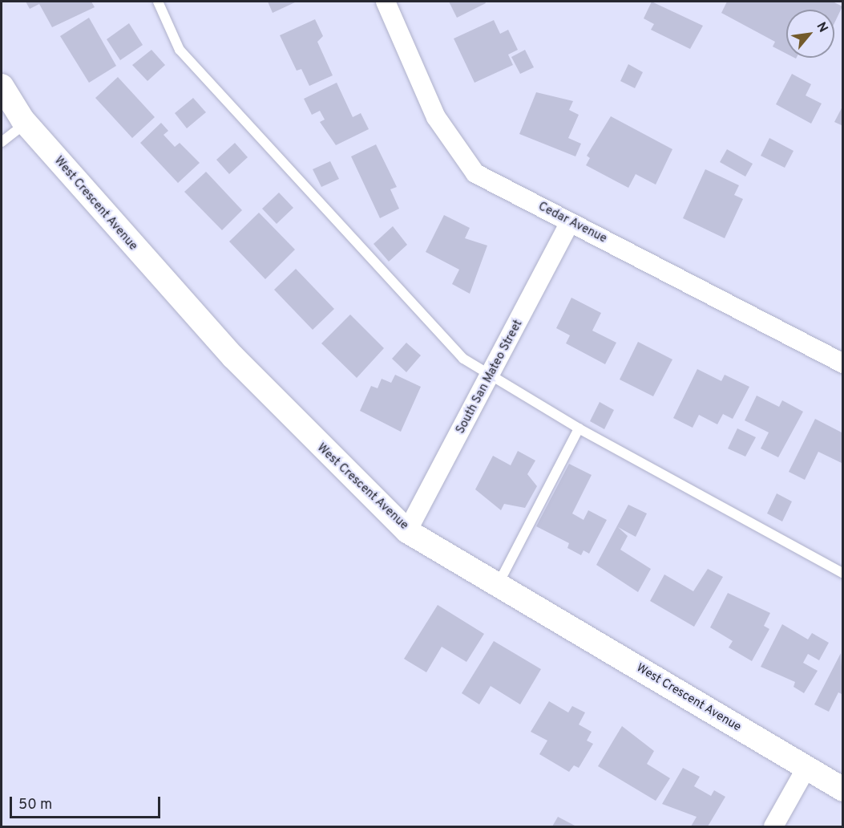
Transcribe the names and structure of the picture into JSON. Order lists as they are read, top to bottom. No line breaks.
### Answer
{"streets":{"street":["West Crescent Avenue","Cedar Avenue","South San Mateo Street"]},"crossings":[["West Crescent Avenue","South San Mateo Street"],["Cedar Avenue","South San Mateo Street"]],"scale_bar":"50 m","north":"top right"}
